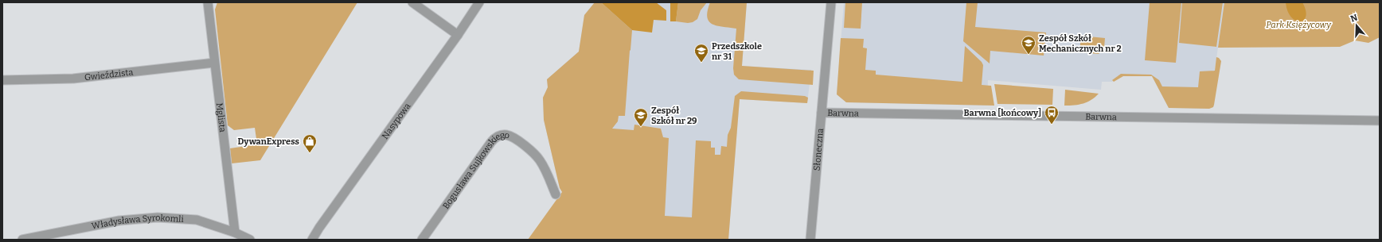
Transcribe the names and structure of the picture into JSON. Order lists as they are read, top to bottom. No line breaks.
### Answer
{"streets":{"street":["Gwieździsta","Barwna","Mglista","Nasypowa","Słoneczna","Bogusława Sujkowskiego","Władysława Syrokomli"]},"crossings":[["Gwieździsta","Mglista"],["Barwna","Słoneczna"],["Mglista","Władysława Syrokomli"]],"parks":["Park Księżycowy"],"places":{"school or university":["Zespół Szkół Mechanicznych nr 2","Przedszkole nr 31","Zespół Szkół nr 29"],"bus stop":["Barwna [końcowy]"],"shop":["DywanExpress"]},"north":"top"}
